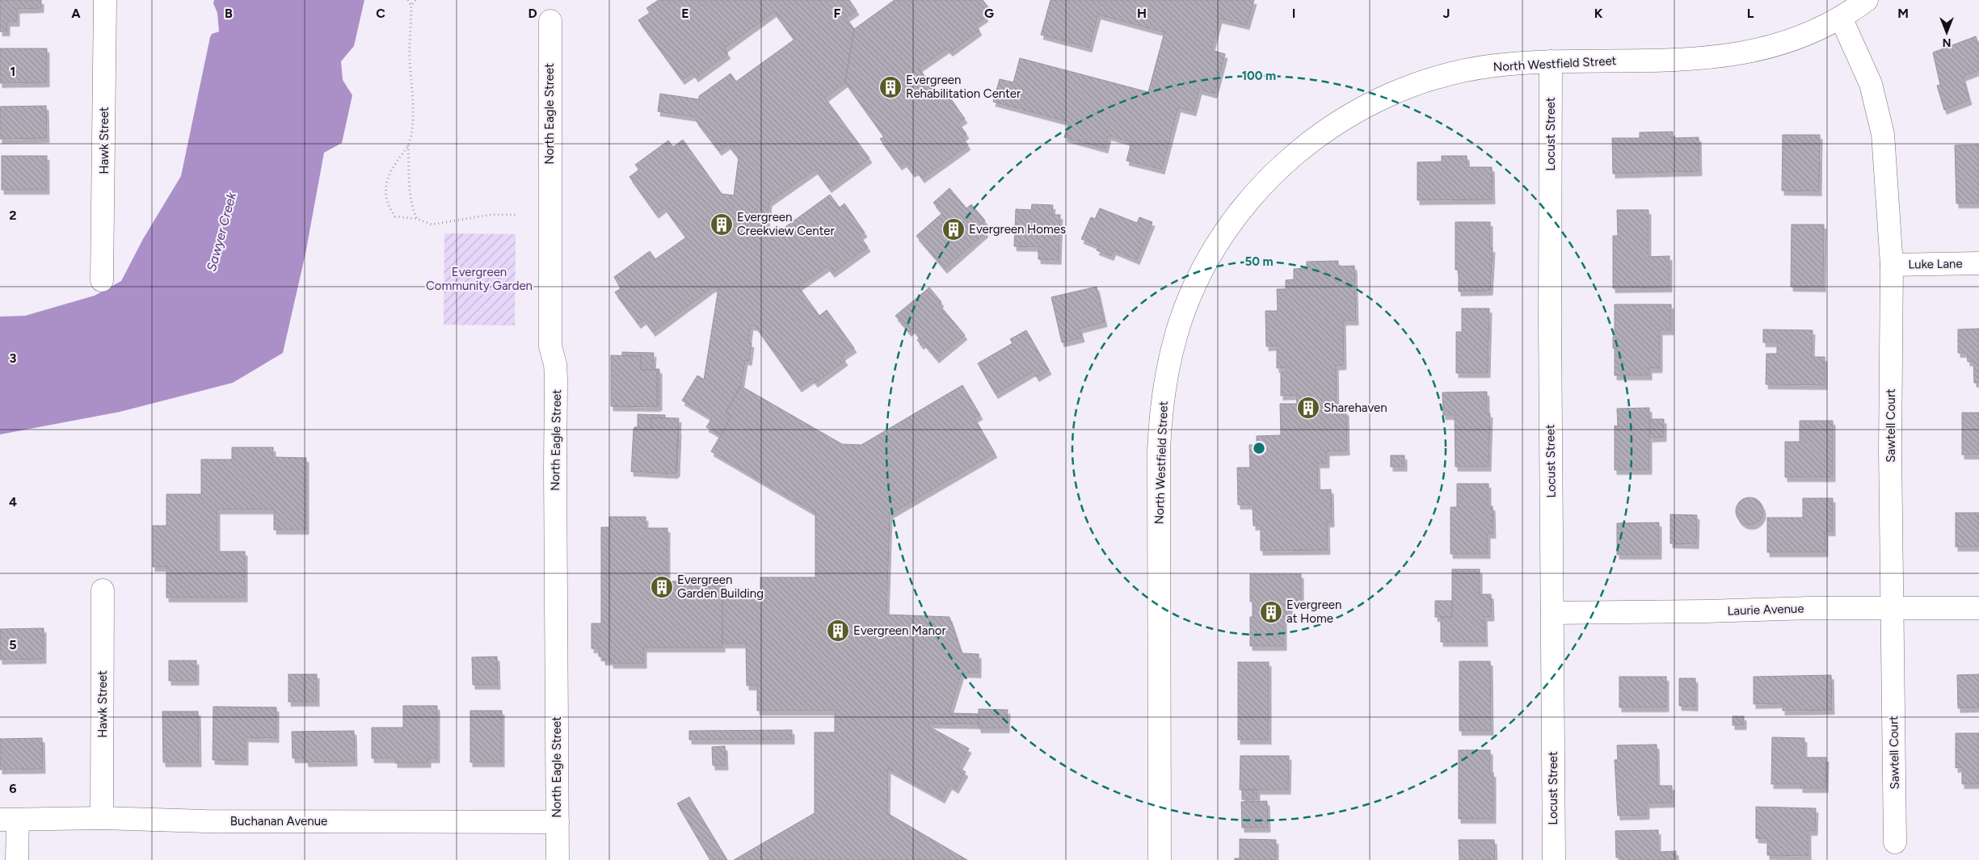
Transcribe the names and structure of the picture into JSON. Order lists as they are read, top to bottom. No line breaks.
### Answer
{"streets":{"street":["North Westfield Street","North Eagle Street","Locust Street","Hawk Street","Luke Lane","Sawtell Court","Laurie Avenue","Buchanan Avenue"]},"crossings":[["North Westfield Street","Locust Street"],["North Westfield Street","Sawtell Court"],["North Eagle Street","Buchanan Avenue"],["Locust Street","Laurie Avenue"],["Hawk Street","Buchanan Avenue"],["Luke Lane","Sawtell Court"],["Sawtell Court","Laurie Avenue"]],"water":["Sawyer Creek"],"parks":["Evergreen Community Garden"],"places":{"building":["Evergreen Rehabilitation Center","Evergreen Creekview Center","Evergreen Homes","Sharehaven","Evergreen Garden Building","Evergreen at Home","Evergreen Manor"]},"north":"bottom","grid":{"columns":["A","B","C","D","E","F","G","H","I","J","K","L","M"],"rows":["1","2","3","4","5","6"]},"rings":["100 m","50 m"]}
